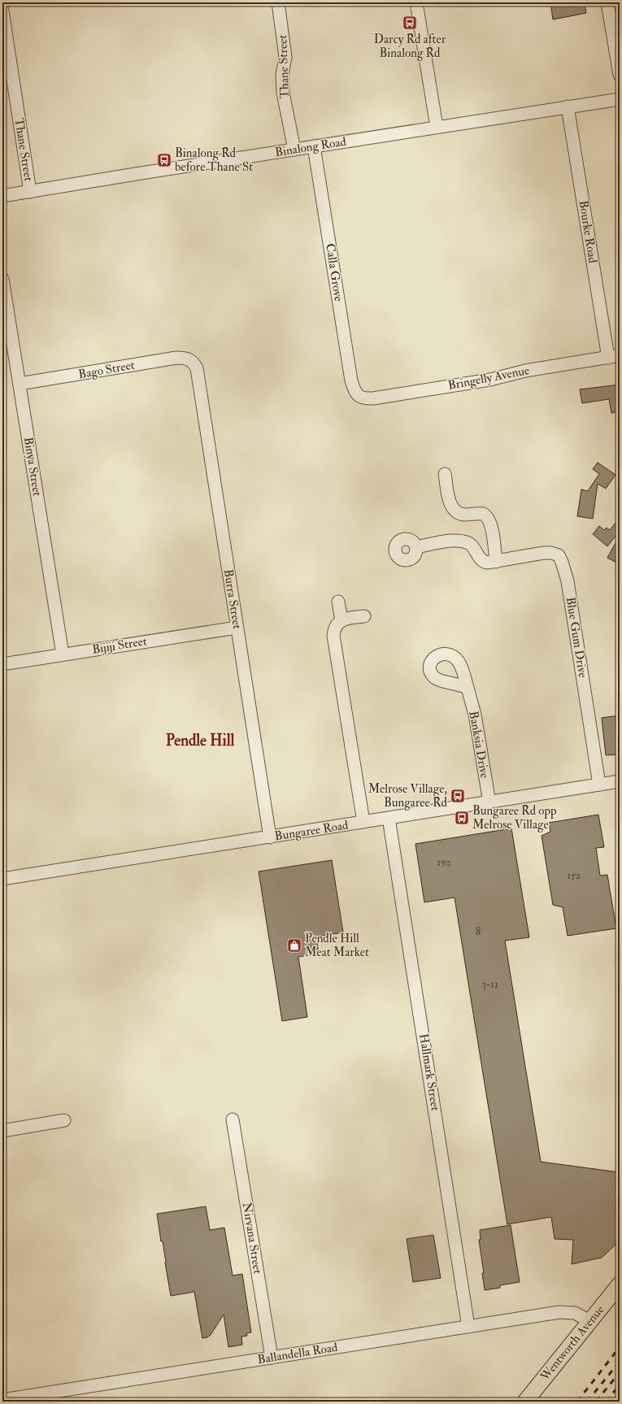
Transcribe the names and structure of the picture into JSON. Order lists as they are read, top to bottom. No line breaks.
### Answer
{"streets":{"main road":["Wentworth Avenue"],"street":["Thane Street","Binalong Road","Bourke Road","Calla Grove","Bago Street","Bringelly Avenue","Binya Street","Burra Street","Blue Gum Drive","Bijiji Street","Banksia Drive","Bungaree Road","Hallmark Street","Nirvana Street","Ballandella Road"]},"crossings":[["Thane Street","Binalong Road"],["Binalong Road","Bourke Road"],["Binalong Road","Calla Grove"],["Bourke Road","Bringelly Avenue"],["Calla Grove","Bringelly Avenue"],["Bago Street","Binya Street"],["Bago Street","Burra Street"],["Binya Street","Bijiji Street"],["Burra Street","Bijiji Street"],["Burra Street","Bungaree Road"],["Blue Gum Drive","Bungaree Road"],["Banksia Drive","Bungaree Road"],["Bungaree Road","Hallmark Street"],["Hallmark Street","Ballandella Road"],["Nirvana Street","Ballandella Road"],["Wentworth Avenue","Ballandella Road"]],"districts":["Pendle Hill"],"places":{"bus stop":["Darcy Rd after Binalong Rd","Binalong Rd before Thane St","Melrose Village, Bungaree Rd","Bungaree Rd opp Melrose Village"],"shop":["Pendle Hill Meat Market"]},"house_numbers":["150","152","8","3-11"]}
